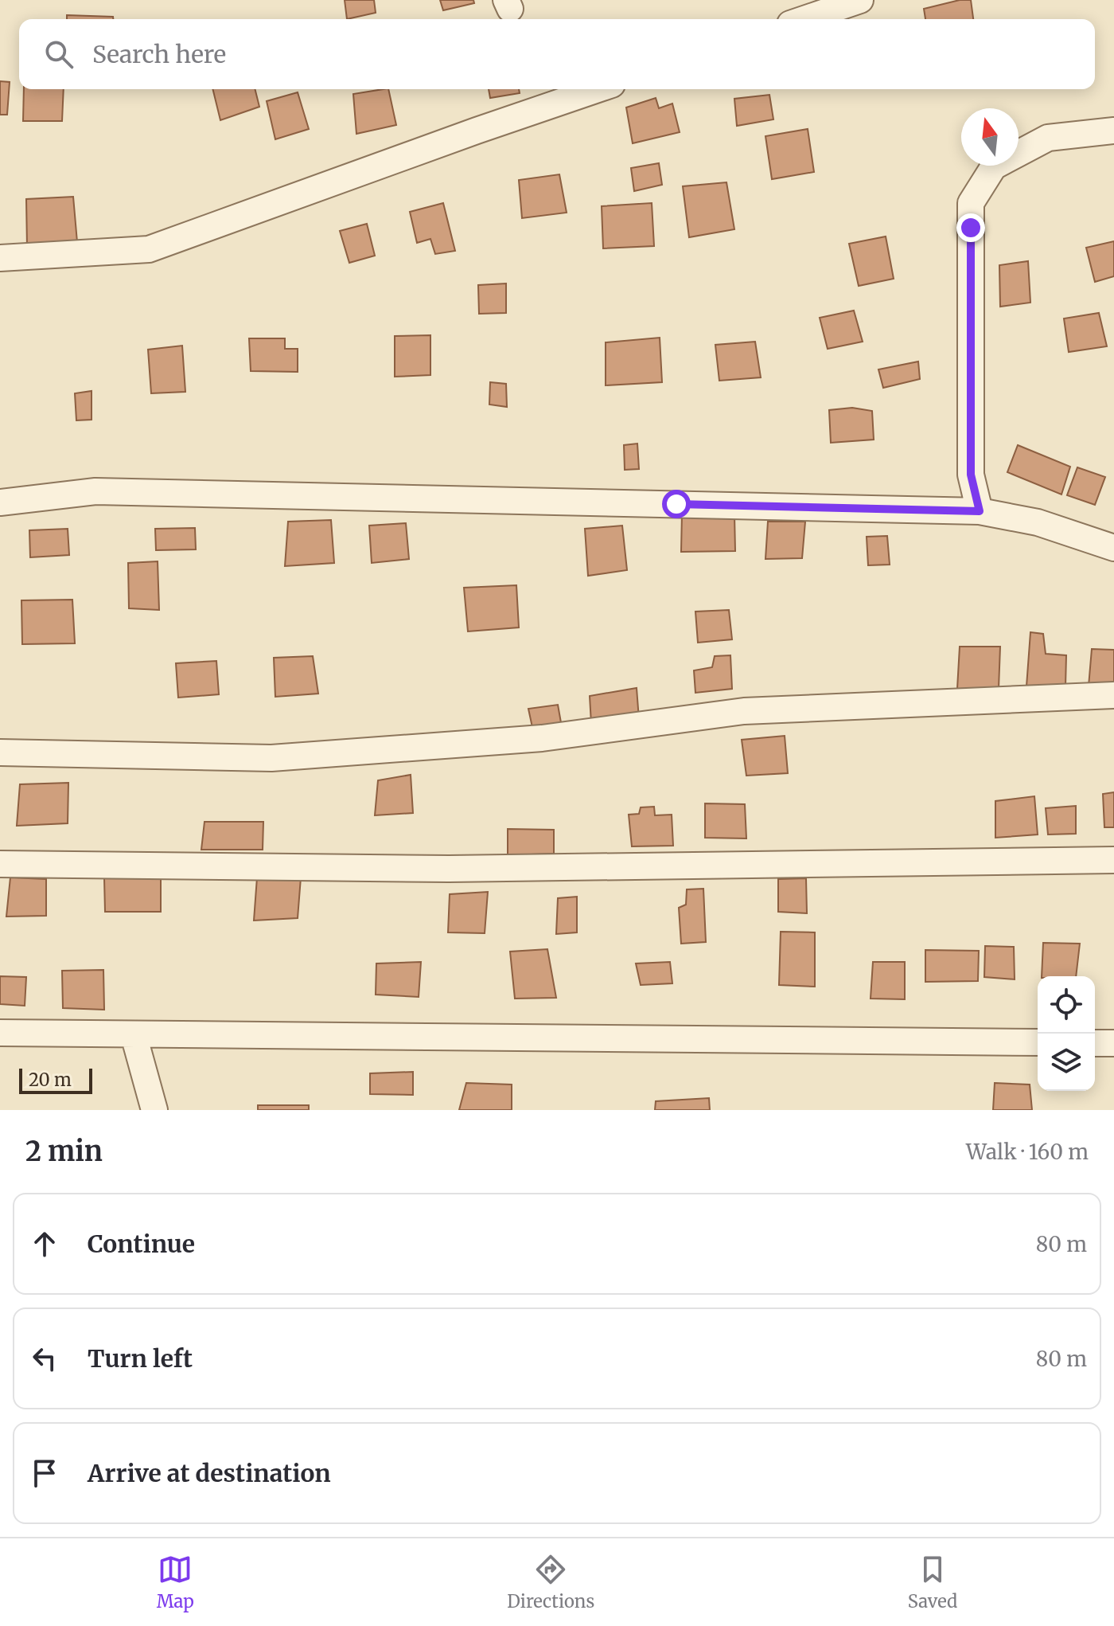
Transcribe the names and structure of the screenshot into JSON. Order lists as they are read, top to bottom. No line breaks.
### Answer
{"scale_bar":"20 m","north":"top","page":{"search":"Search here","scale":"20 m","heading":["2 min","Walk · 160 m"],"list":[["Continue","80 m"],["Turn left","80 m"],"Arrive at destination"],"nav":["Map","Directions","Saved"]}}
